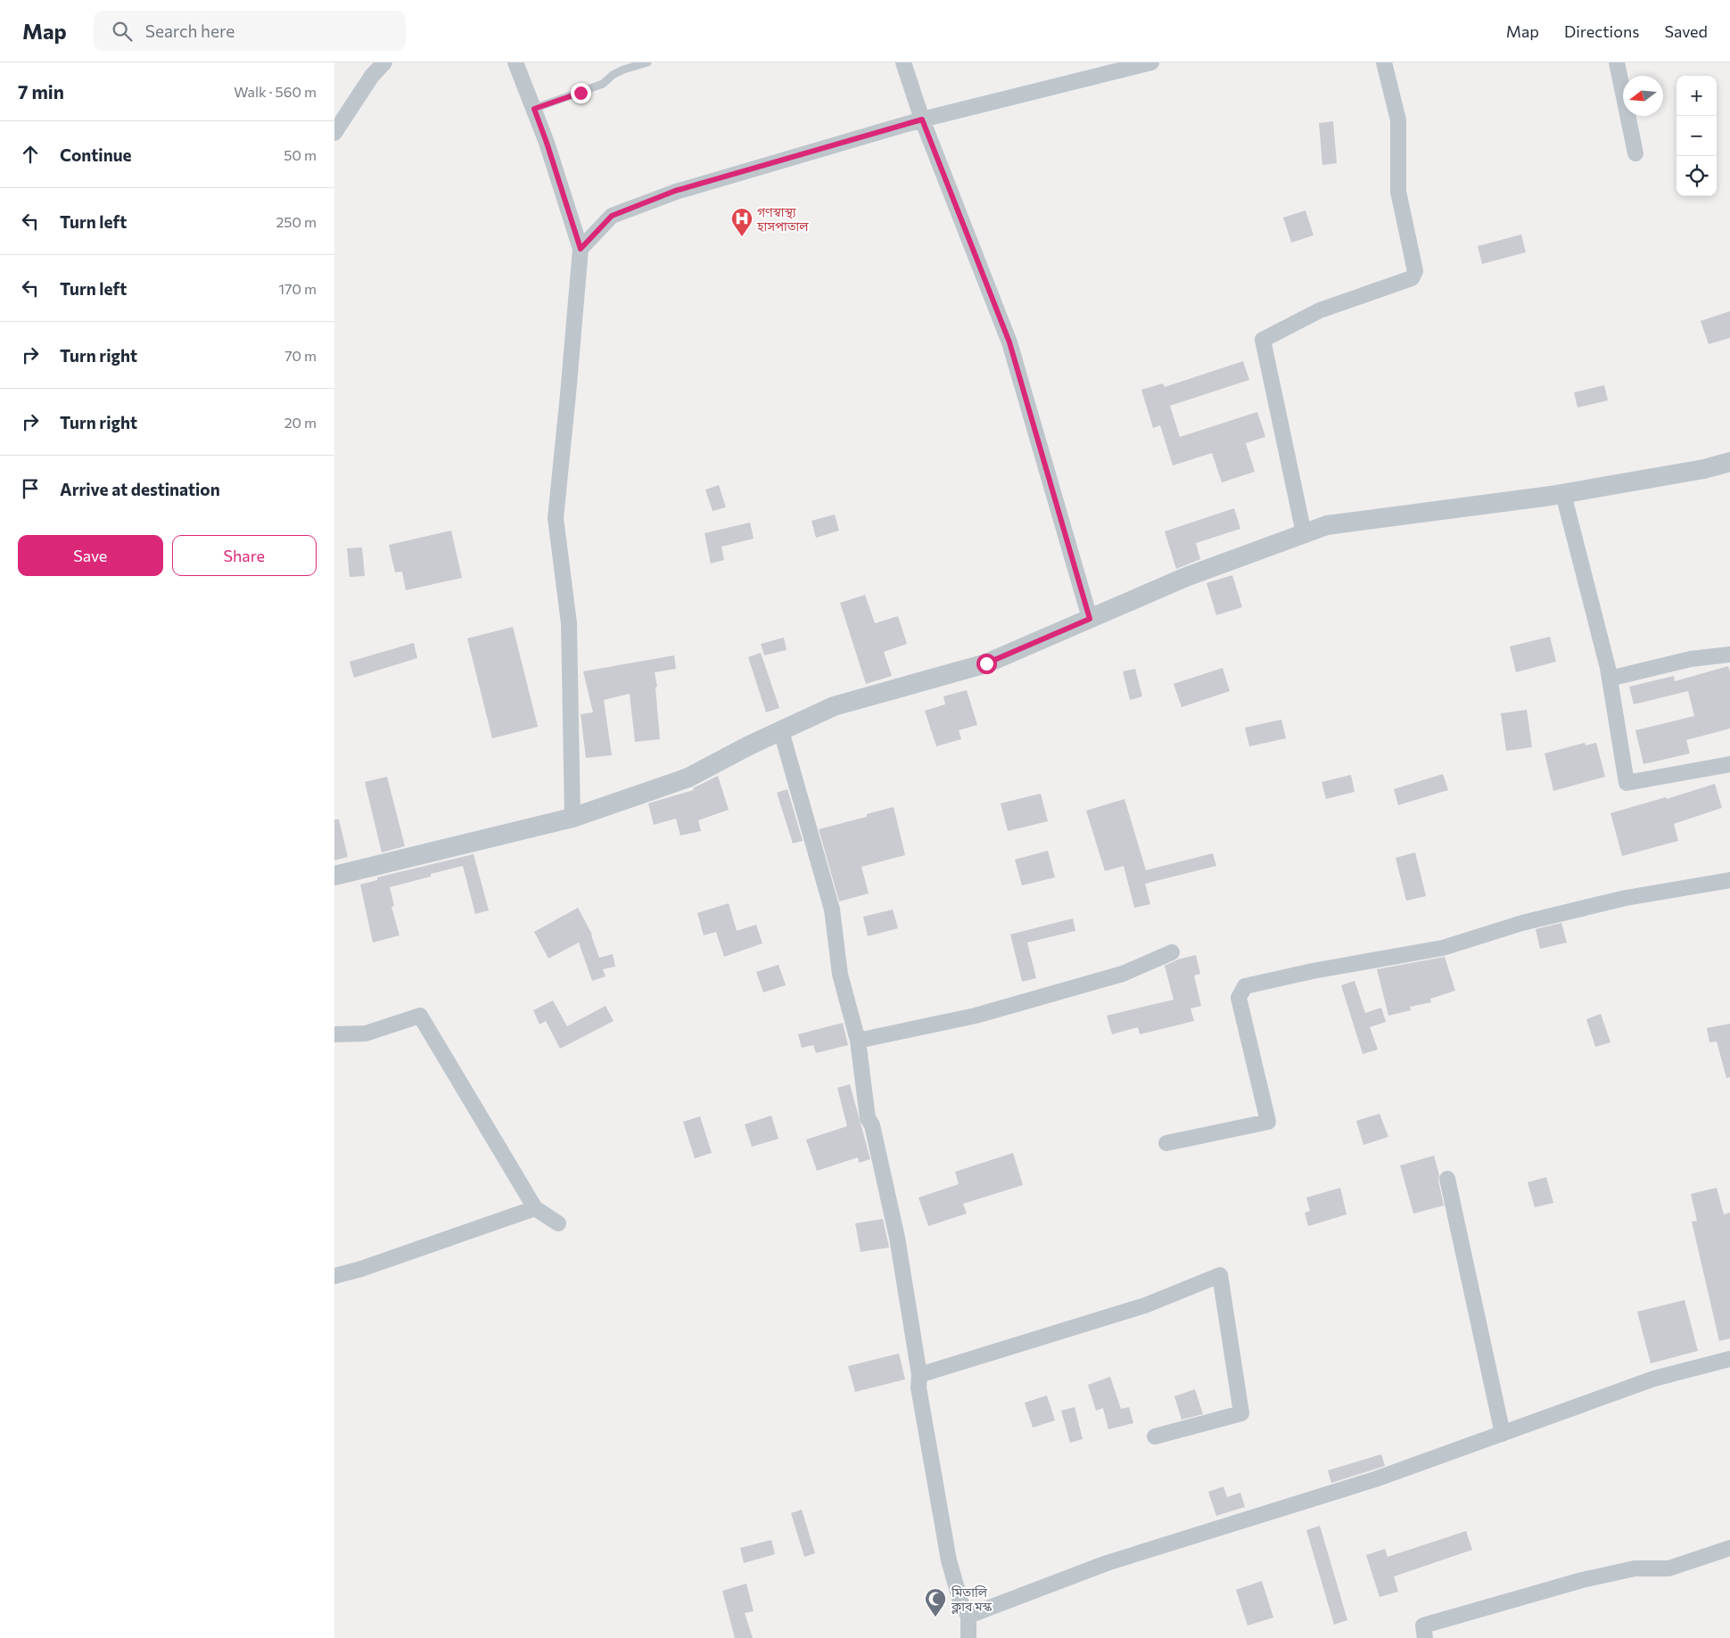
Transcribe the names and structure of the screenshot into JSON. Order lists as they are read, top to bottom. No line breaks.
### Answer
{"places":{"hospital":["গণস্বাস্থ্য হাসপাতাল"],"mosque":["মিতালি ক্লাব মস্ক"]},"north":"left","page":{"header":"Map","search":"Search here","nav":["Map","Directions","Saved"],"heading":["7 min","Walk · 560 m"],"map_buttons":["+","−"],"list":[["Continue","50 m"],["Turn left","250 m"],["Turn left","170 m"],["Turn right","70 m"],["Turn right","20 m"],"Arrive at destination"],"buttons":["Save","Share"]}}
